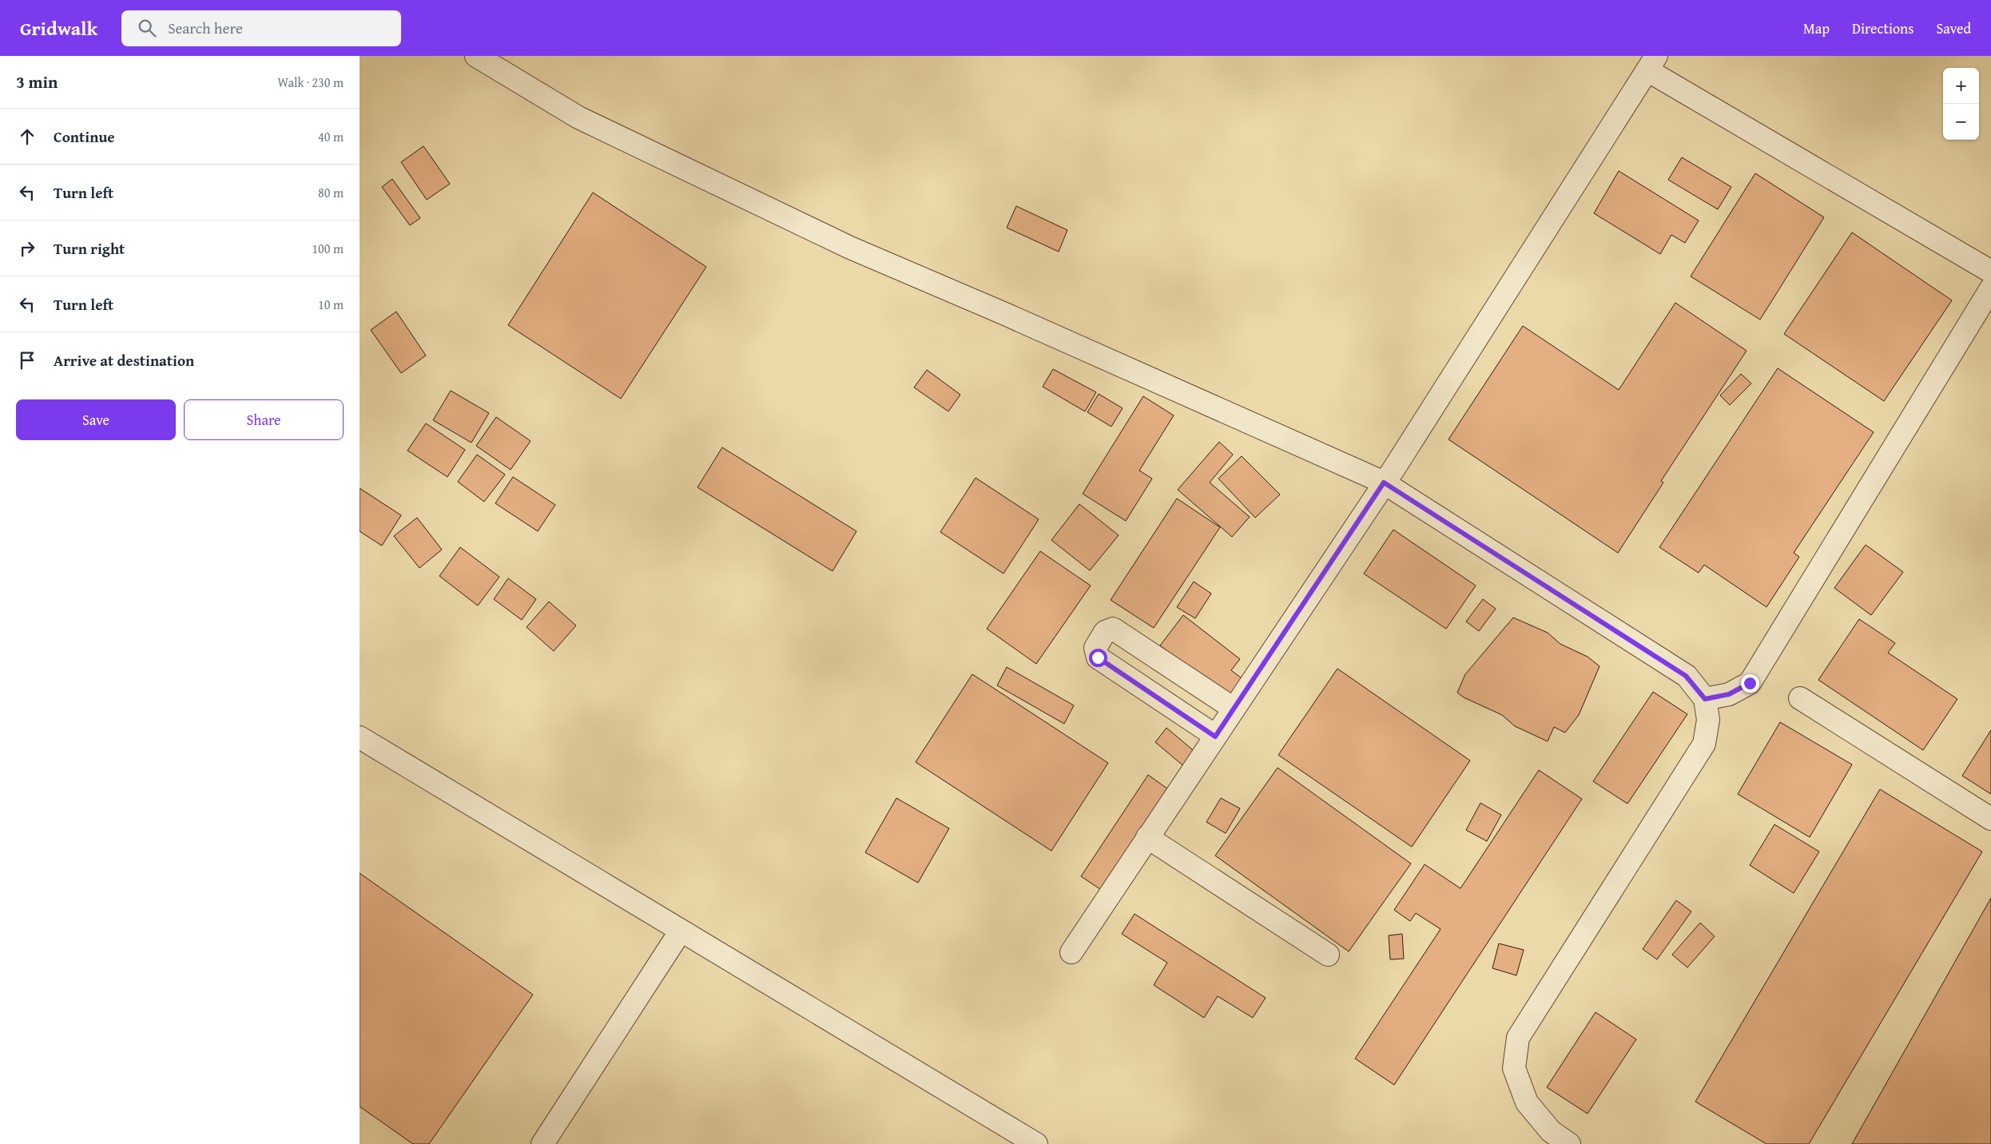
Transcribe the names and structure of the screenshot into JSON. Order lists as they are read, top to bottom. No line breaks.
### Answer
{"page":{"header":"Gridwalk","search":"Search here","nav":["Map","Directions","Saved"],"heading":["3 min","Walk · 230 m"],"map_buttons":["+","−"],"list":[["Continue","40 m"],["Turn left","80 m"],["Turn right","100 m"],["Turn left","10 m"],"Arrive at destination"],"buttons":["Save","Share"]}}
